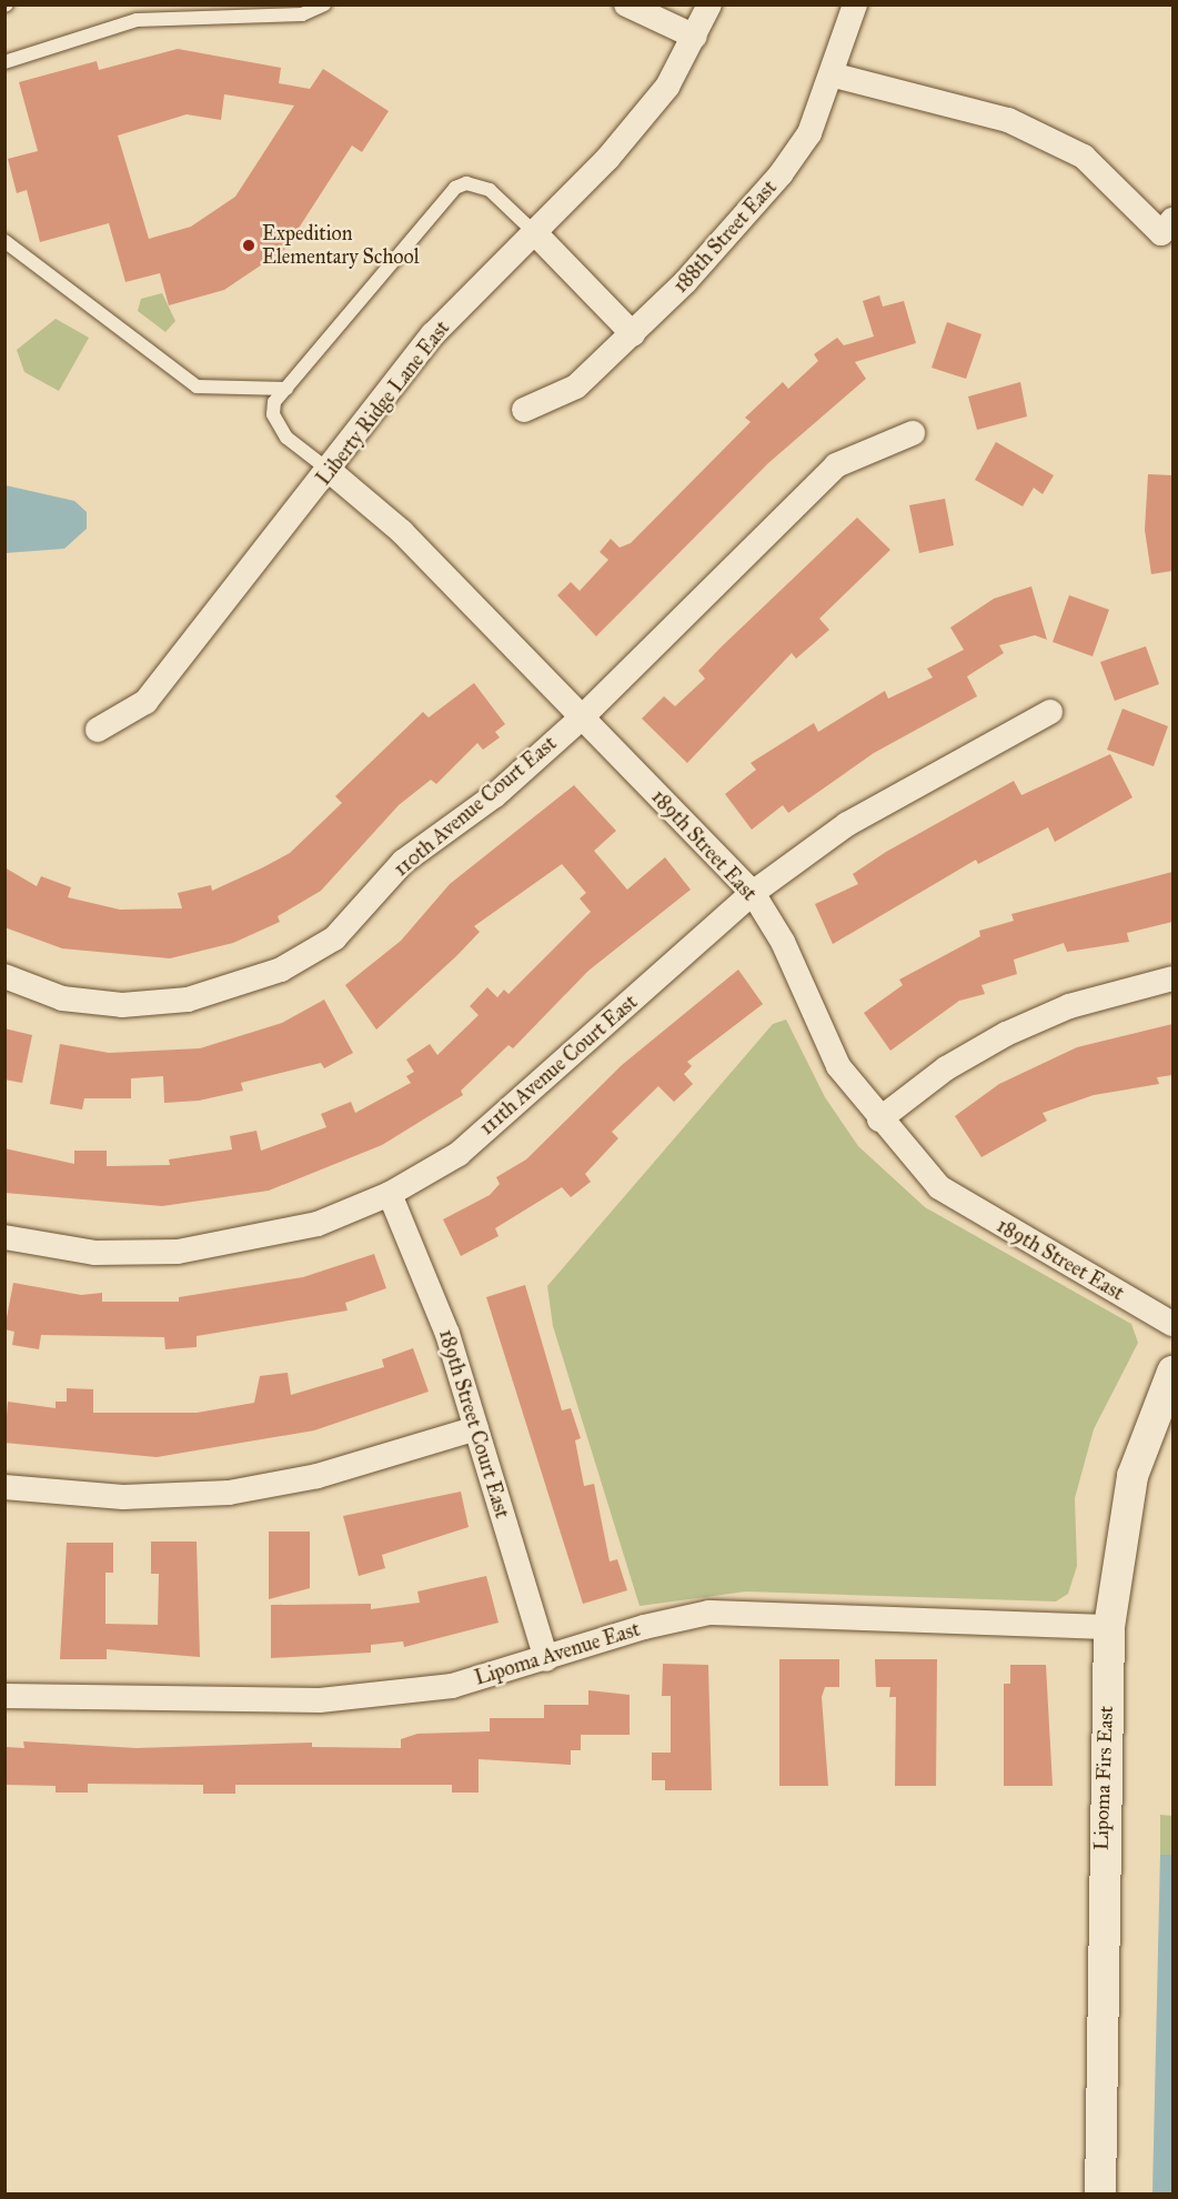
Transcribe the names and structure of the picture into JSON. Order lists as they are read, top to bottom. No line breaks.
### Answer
{"streets":{"street":["188th Street East","Liberty Ridge Lane East","110th Avenue Court East","189th Street East","111th Avenue Court East","189th Street Court East","Lipoma Avenue East","Lipoma Firs East"]},"crossings":[["Liberty Ridge Lane East","189th Street East"],["110th Avenue Court East","189th Street East"],["189th Street East","111th Avenue Court East"],["111th Avenue Court East","189th Street Court East"],["189th Street Court East","Lipoma Avenue East"],["Lipoma Avenue East","Lipoma Firs East"]],"places":["Expedition Elementary School"]}
